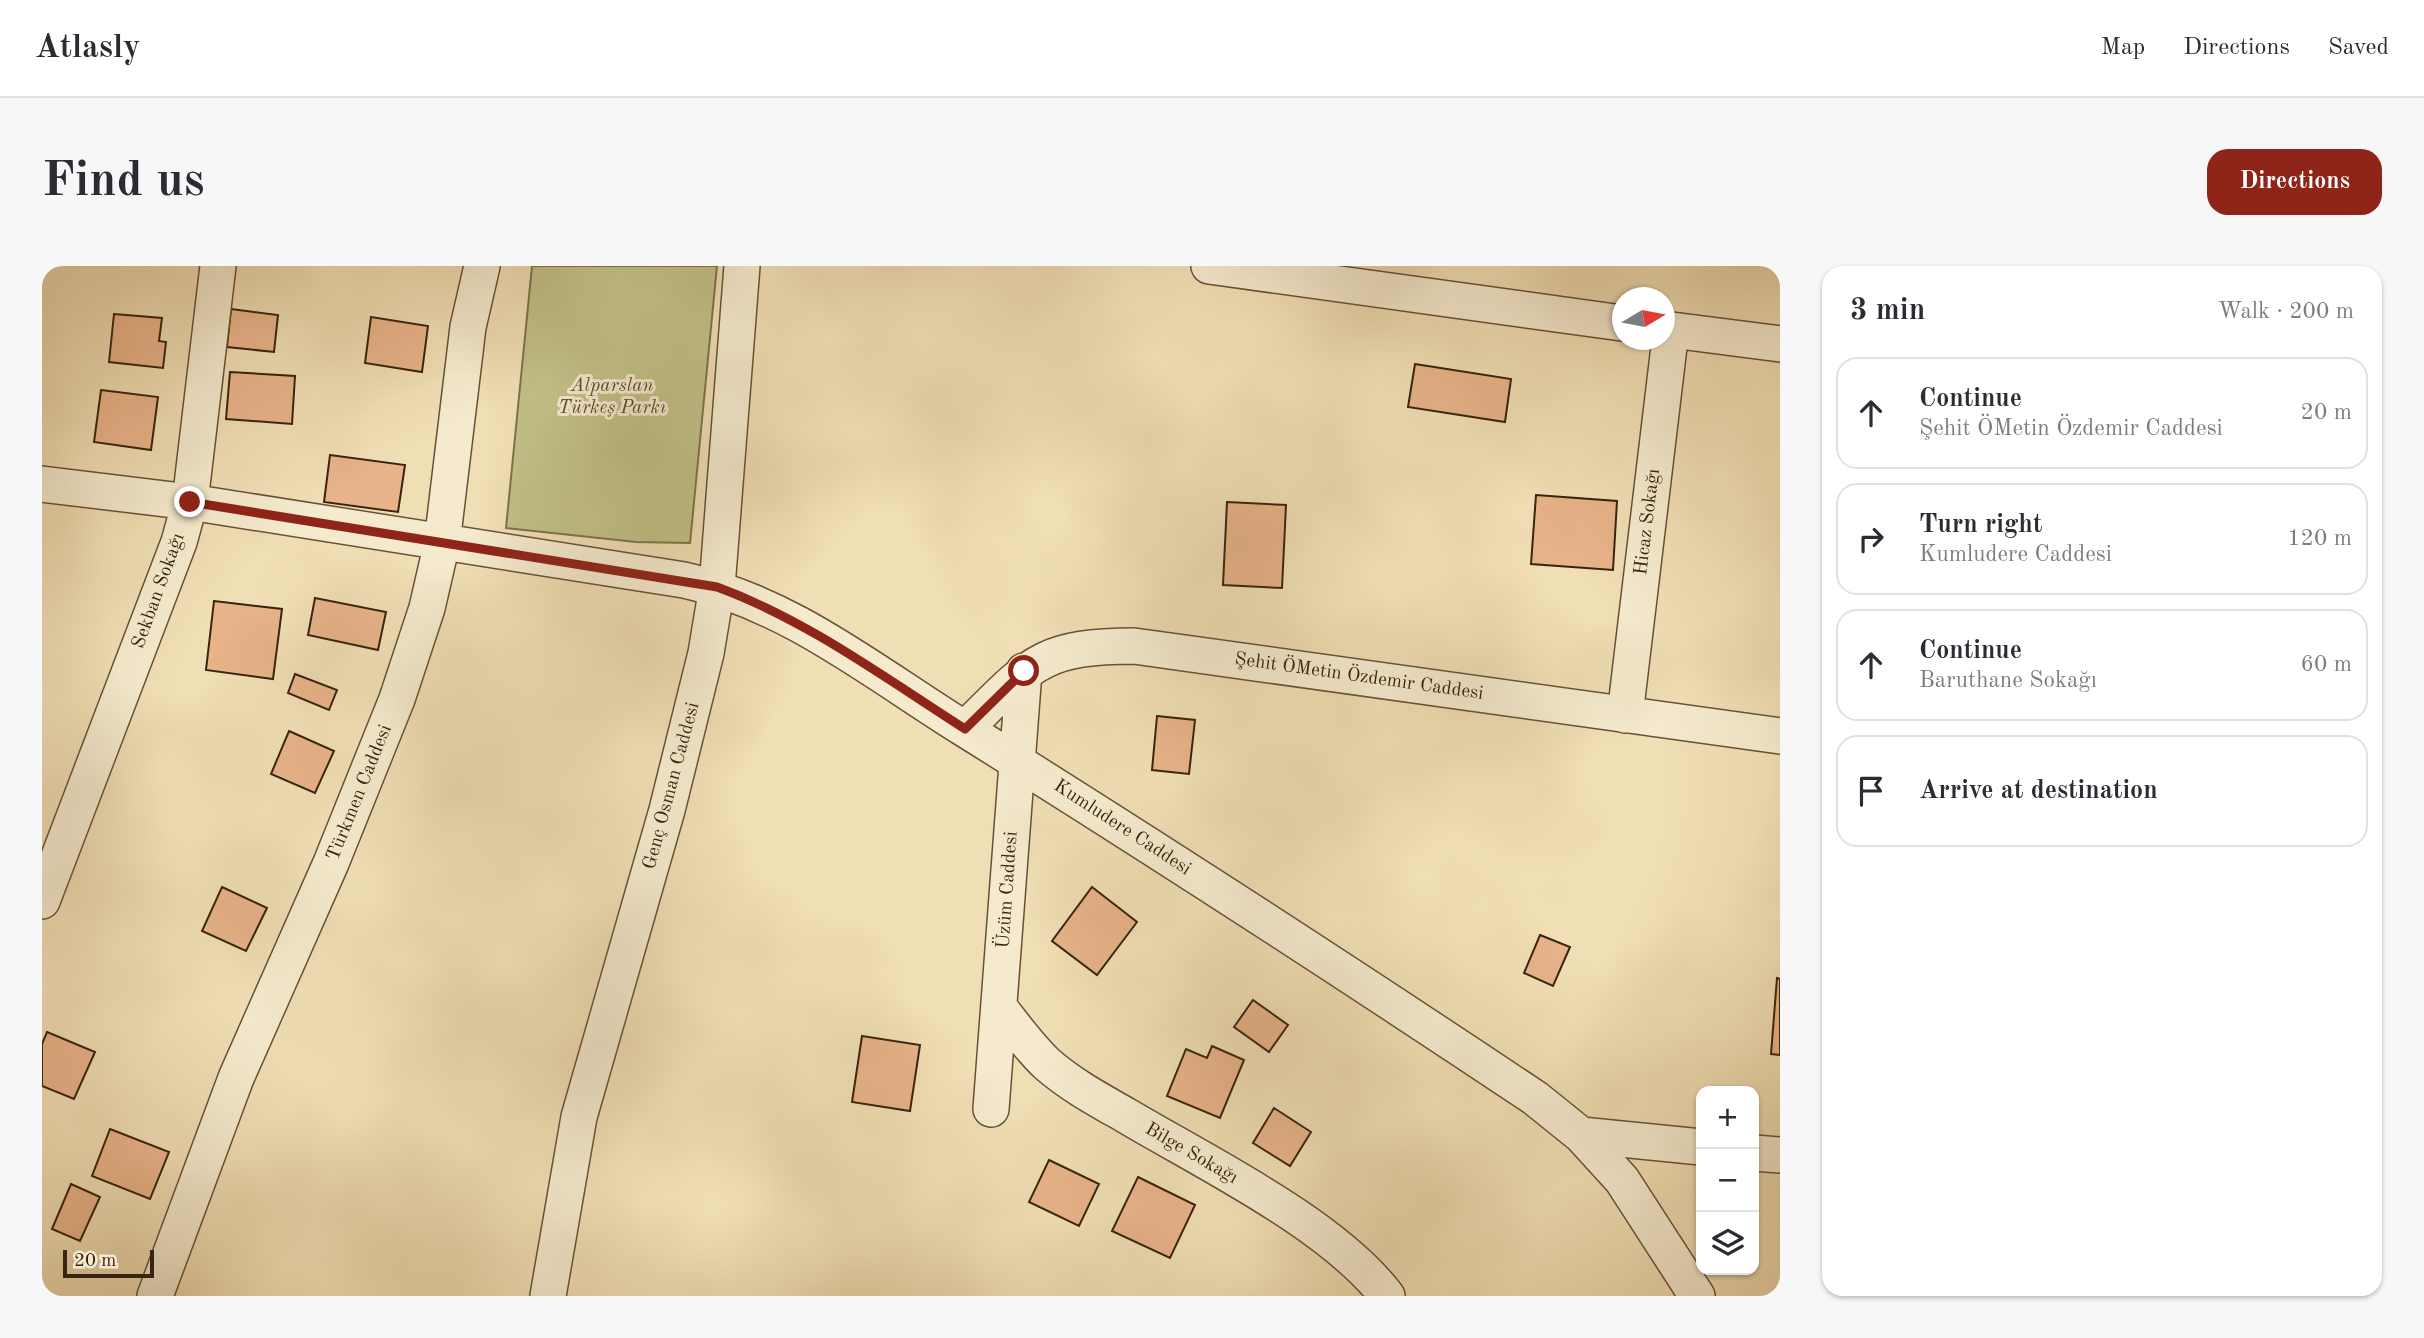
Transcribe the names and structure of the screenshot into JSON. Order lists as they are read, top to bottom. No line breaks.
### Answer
{"streets":{"street":["Hicaz Sokağı","Sekban Sokağı","Şehit ÖMetin Özdemir Caddesi","Genç Osman Caddesi","Türkmen Caddesi","Kumludere Caddesi","Üzüm Caddesi","Bilge Sokağı"]},"crossings":[["Hicaz Sokağı","Şehit ÖMetin Özdemir Caddesi"],["Sekban Sokağı","Kumludere Caddesi"],["Şehit ÖMetin Özdemir Caddesi","Kumludere Caddesi"],["Şehit ÖMetin Özdemir Caddesi","Üzüm Caddesi"],["Genç Osman Caddesi","Kumludere Caddesi"],["Türkmen Caddesi","Kumludere Caddesi"],["Kumludere Caddesi","Üzüm Caddesi"],["Üzüm Caddesi","Bilge Sokağı"]],"parks":["Alparslan Türkeş Parkı"],"scale_bar":"20 m","north":"right","page":{"header":"Atlasly","nav":["Map","Directions","Saved"],"buttons":"Directions","title":"Find us","heading":["3 min","Walk · 200 m"],"list":[["Continue","Şehit ÖMetin Özdemir Caddesi","20 m"],["Turn right","Kumludere Caddesi","120 m"],["Continue","Baruthane Sokağı","60 m"],"Arrive at destination"],"map_buttons":["+","−"],"scale":"20 m"}}
